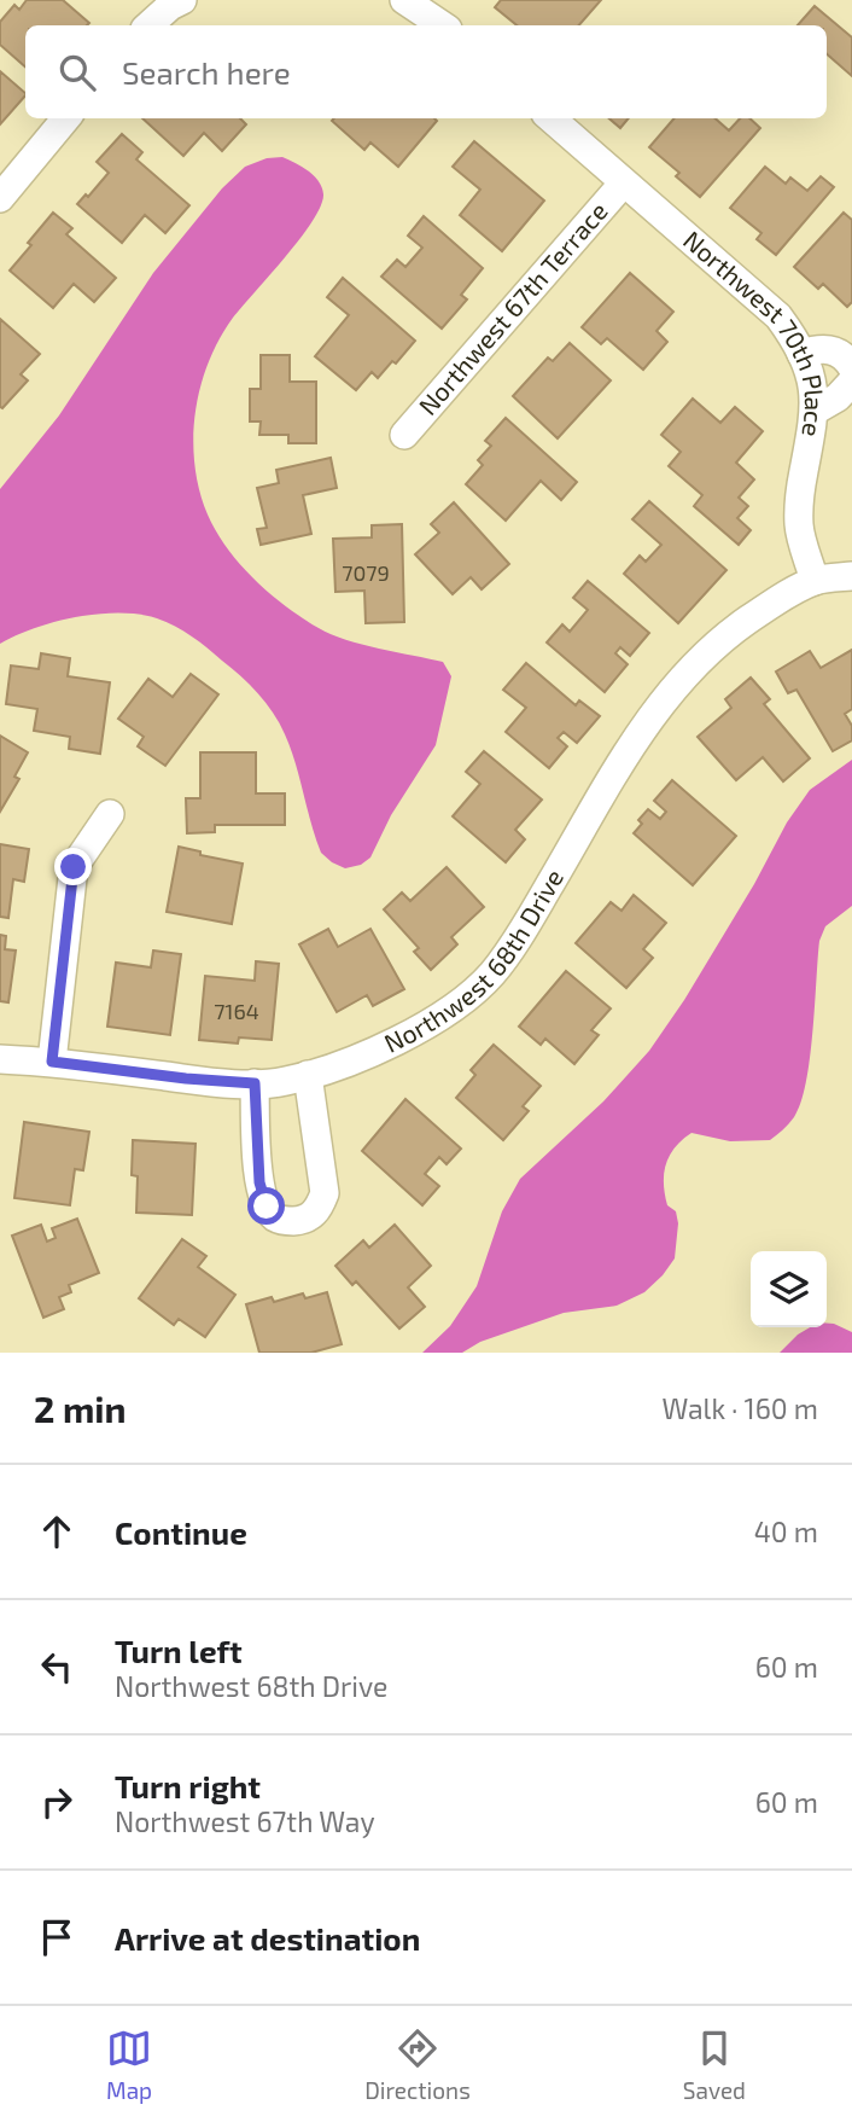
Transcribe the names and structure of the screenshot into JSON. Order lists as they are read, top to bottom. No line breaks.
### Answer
{"streets":{"street":["Northwest 67th Terrace","Northwest 70th Place","Northwest 68th Drive"]},"crossings":[["Northwest 67th Terrace","Northwest 70th Place"],["Northwest 70th Place","Northwest 68th Drive"]],"house_numbers":["7079","7164"],"page":{"search":"Search here","heading":["2 min","Walk · 160 m"],"list":[["Continue","40 m"],["Turn left","Northwest 68th Drive","60 m"],["Turn right","Northwest 67th Way","60 m"],"Arrive at destination"],"nav":["Map","Directions","Saved"]}}
